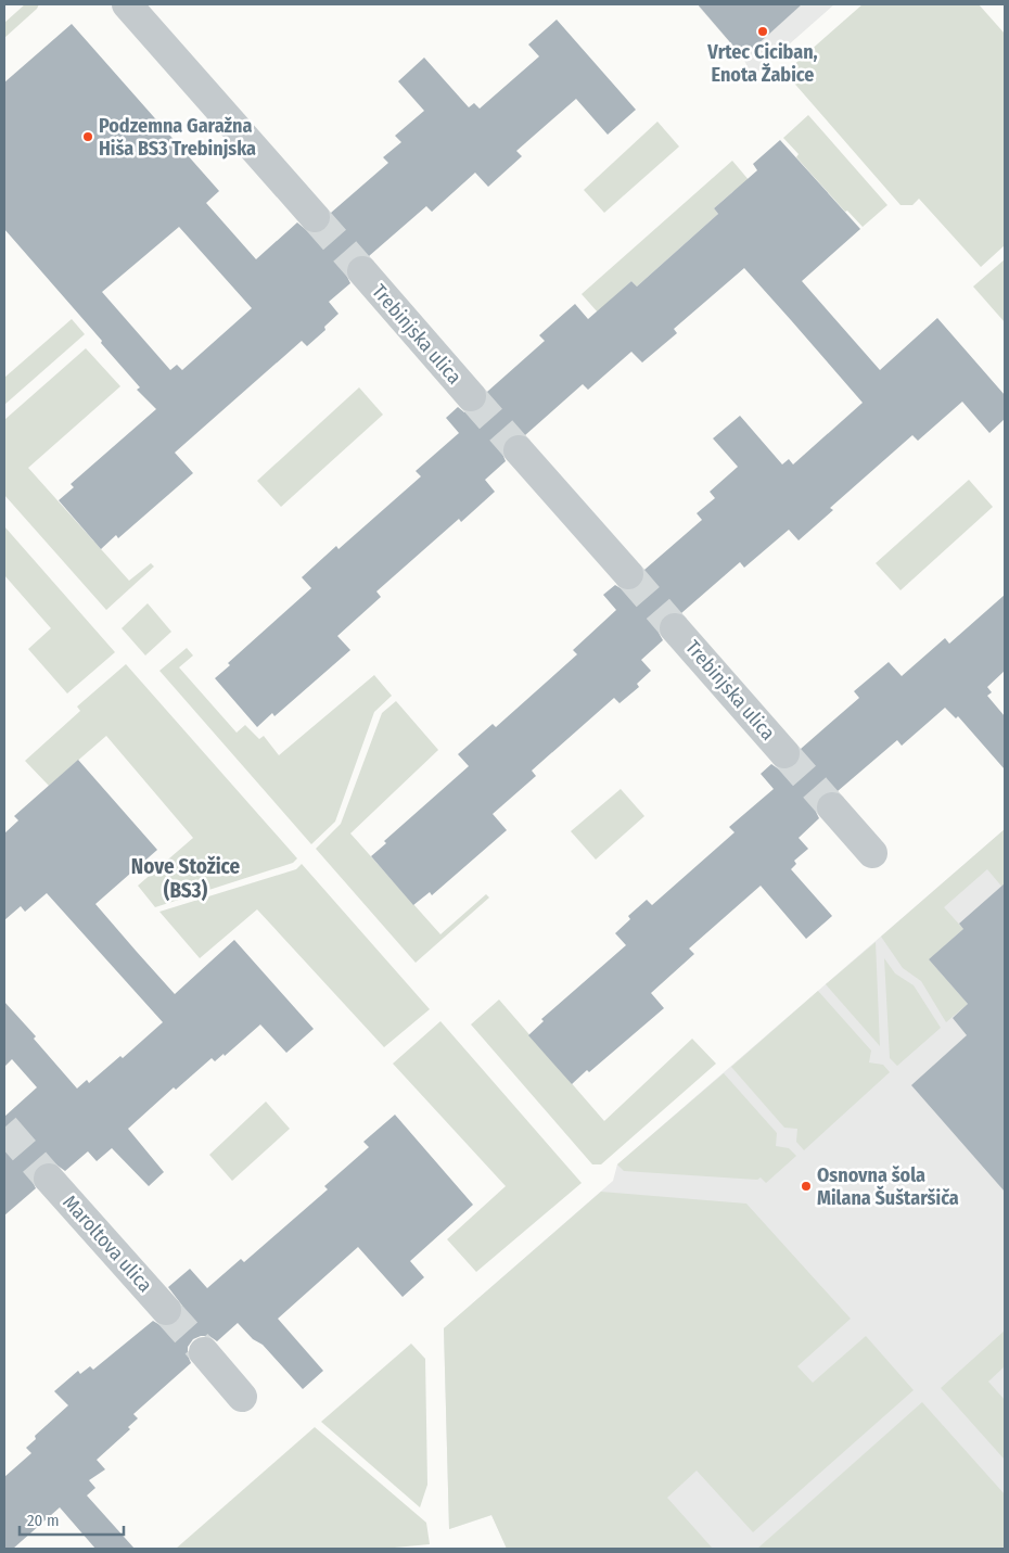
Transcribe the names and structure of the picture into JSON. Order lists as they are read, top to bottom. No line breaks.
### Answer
{"streets":{"street":["Trebinjska ulica","Maroltova ulica"]},"districts":["Nove Stožice (BS3)"],"places":["Vrtec Ciciban, Enota Žabice","Podzemna Garažna Hiša BS3 Trebinjska","Osnovna šola Milana Šuštaršiča"],"scale_bar":"20 m"}
